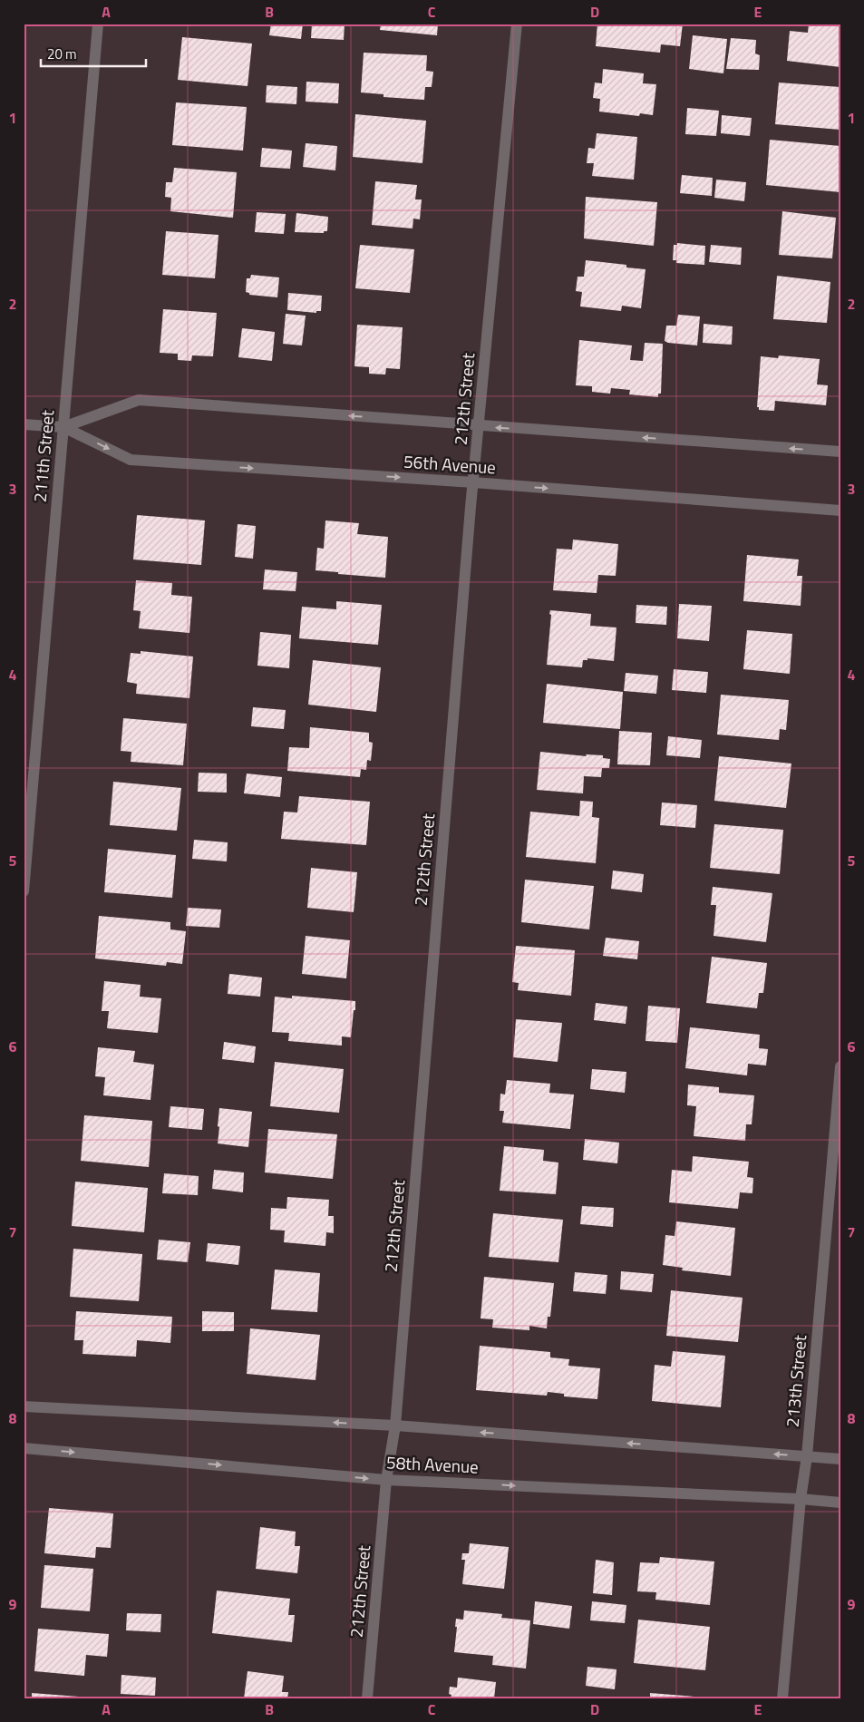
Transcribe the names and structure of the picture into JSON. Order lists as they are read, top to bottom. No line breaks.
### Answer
{"streets":{"street":["212th Street","211th Street","56th Avenue","213th Street","58th Avenue"]},"crossings":[["212th Street","56th Avenue"],["212th Street","58th Avenue"],["211th Street","56th Avenue"],["213th Street","58th Avenue"]],"scale_bar":"20 m","grid":{"columns":["A","B","C","D","E"],"rows":["1","2","3","4","5","6","7","8","9"]}}
